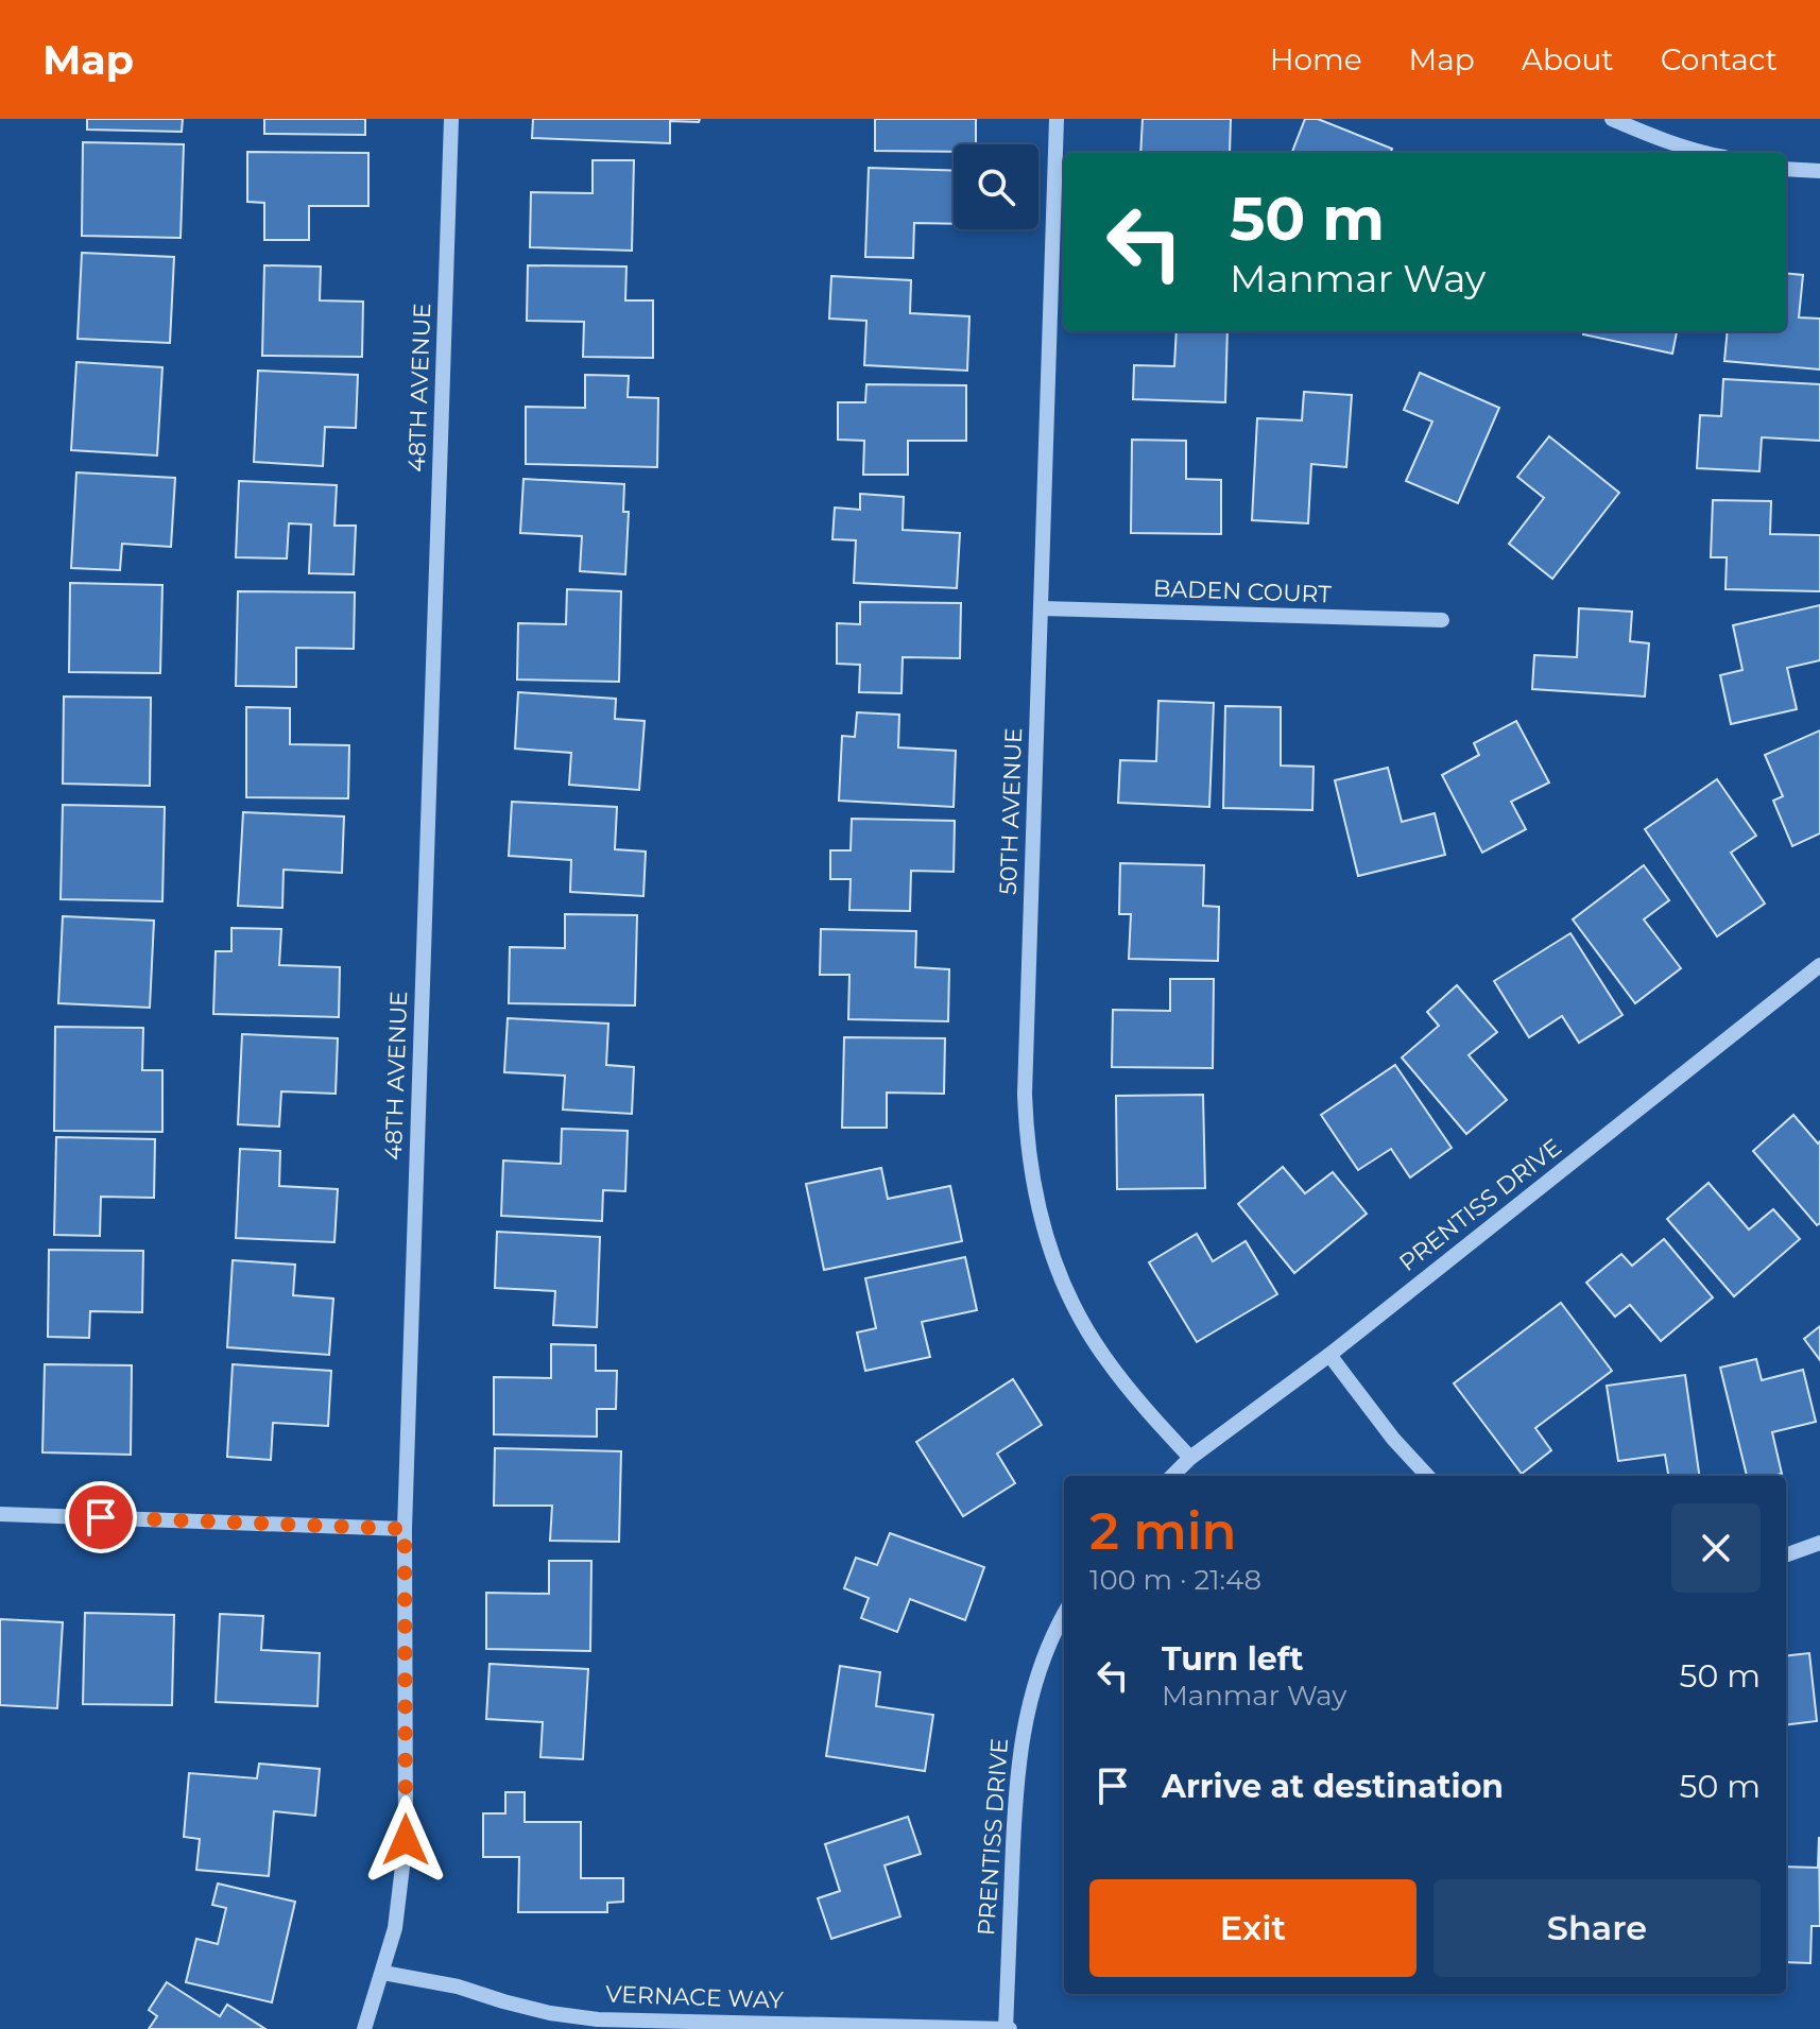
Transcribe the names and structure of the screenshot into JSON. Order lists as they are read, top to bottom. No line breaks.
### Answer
{"streets":{"street":["48TH AVENUE","BADEN COURT","50TH AVENUE","PRENTISS DRIVE","VERNACE WAY"]},"crossings":[["48TH AVENUE","VERNACE WAY"],["BADEN COURT","50TH AVENUE"],["50TH AVENUE","PRENTISS DRIVE"],["PRENTISS DRIVE","VERNACE WAY"]],"page":{"header":"Map","nav":["Home","Map","About","Contact"],"turn":["50 m","Manmar Way"],"heading":["2 min","100 m · 21:48"],"list":[{"name":"Turn left","note":"Manmar Way","value":"50 m"},{"name":"Arrive at destination","value":"50 m"}],"buttons":["Exit","Share"]}}
